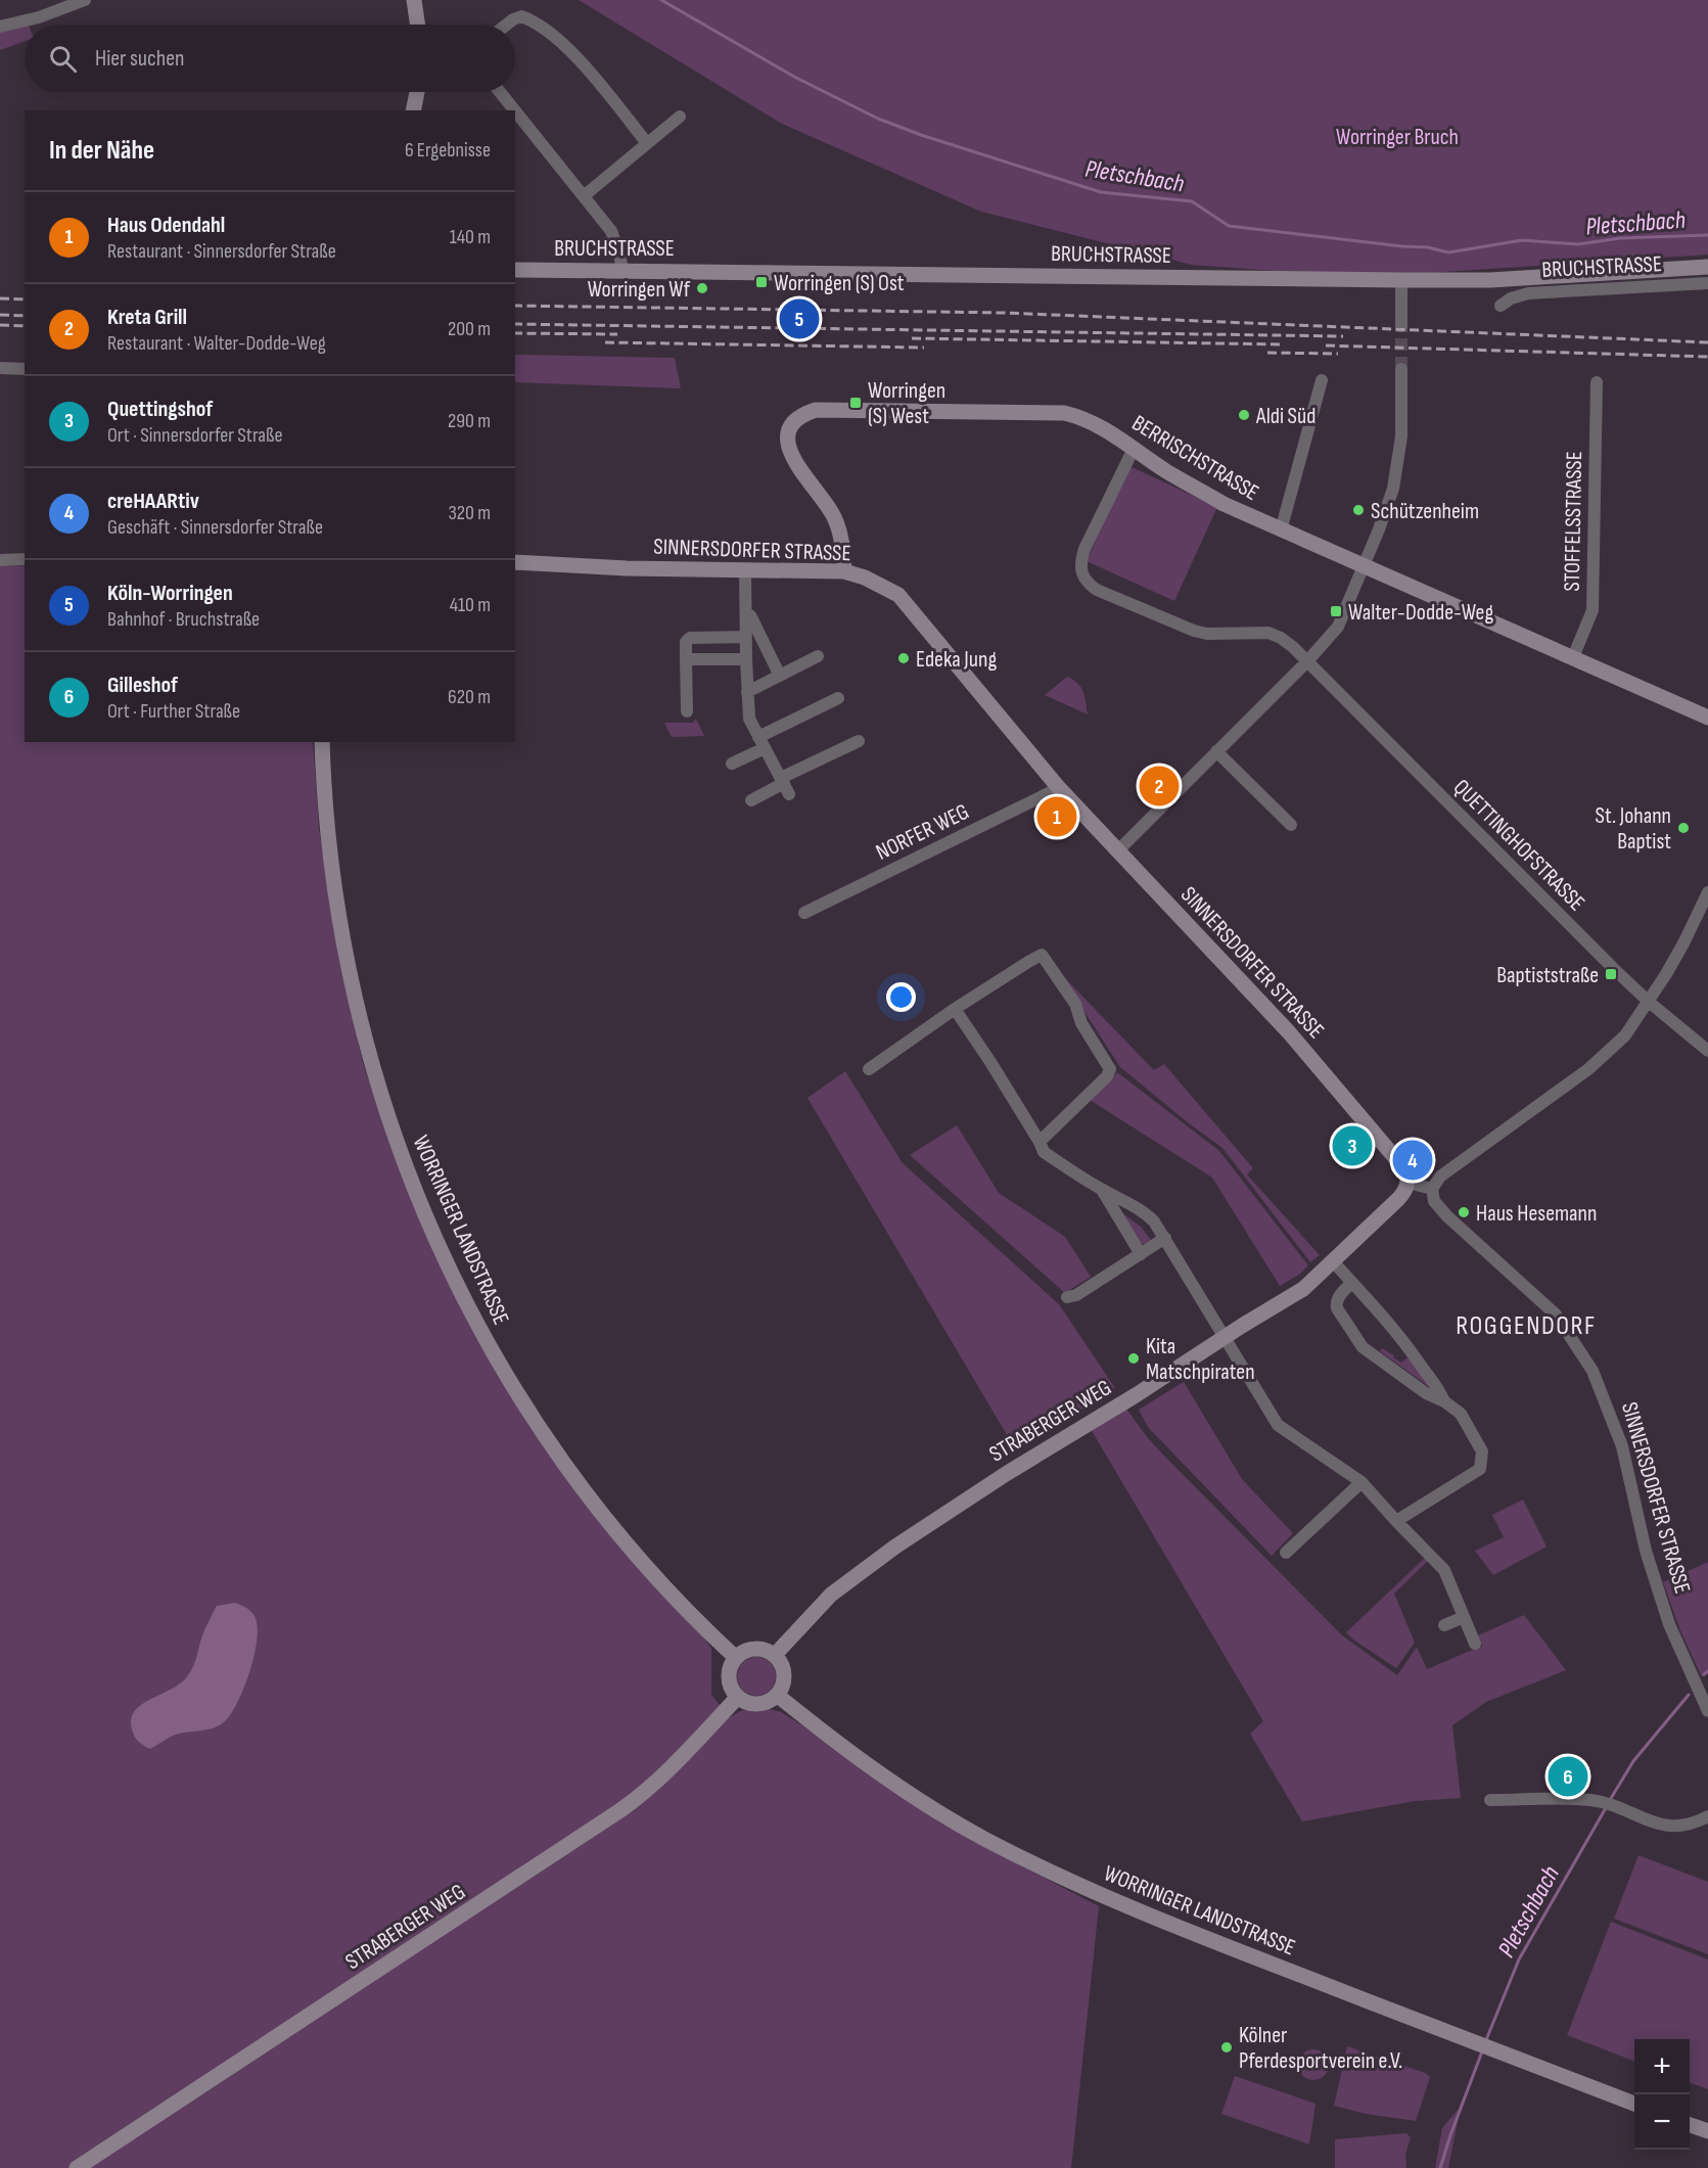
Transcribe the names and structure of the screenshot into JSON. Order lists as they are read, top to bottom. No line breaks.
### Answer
{"streets":{"main road":["BRUCHSTRASSE","BERRISCHSTRASSE","SINNERSDORFER STRASSE","WORRINGER LANDSTRASSE","STRABERGER WEG"],"street":["STOFFELSSTRASSE","NORFER WEG","QUETTINGHOFSTRASSE"]},"crossings":[["BERRISCHSTRASSE","STOFFELSSTRASSE"],["BERRISCHSTRASSE","SINNERSDORFER STRASSE"],["BERRISCHSTRASSE","QUETTINGHOFSTRASSE"],["SINNERSDORFER STRASSE","NORFER WEG"],["SINNERSDORFER STRASSE","STRABERGER WEG"],["WORRINGER LANDSTRASSE","STRABERGER WEG"]],"districts":["ROGGENDORF"],"water":["Pletschbach"],"parks":["Worringer Bruch"],"places":{"transit":["Worringen (S) Ost","Worringen (S) West","Walter-Dodde-Weg","Baptiststraße"],"other":["Worringen Wf","Aldi Süd","Schützenheim","Edeka Jung","St. Johann Baptist","Haus Hesemann","Kita Matschpiraten","Kölner Pferdesportverein e.V."]},"page":{"search":"Hier suchen","heading":["In der Nähe","6 Ergebnisse"],"list":[{"mark":"1","name":"Haus Odendahl","note":"Restaurant · Sinnersdorfer Straße","value":"140 m"},{"mark":"2","name":"Kreta Grill","note":"Restaurant · Walter-Dodde-Weg","value":"200 m"},{"mark":"3","name":"Quettingshof","note":"Ort · Sinnersdorfer Straße","value":"290 m"},{"mark":"4","name":"creHAARtiv","note":"Geschäft · Sinnersdorfer Straße","value":"320 m"},{"mark":"5","name":"Köln-Worringen","note":"Bahnhof · Bruchstraße","value":"410 m"},{"mark":"6","name":"Gilleshof","note":"Ort · Further Straße","value":"620 m"}],"pins":["5","2","1","3","4","6"],"map_buttons":["+","−"]}}
